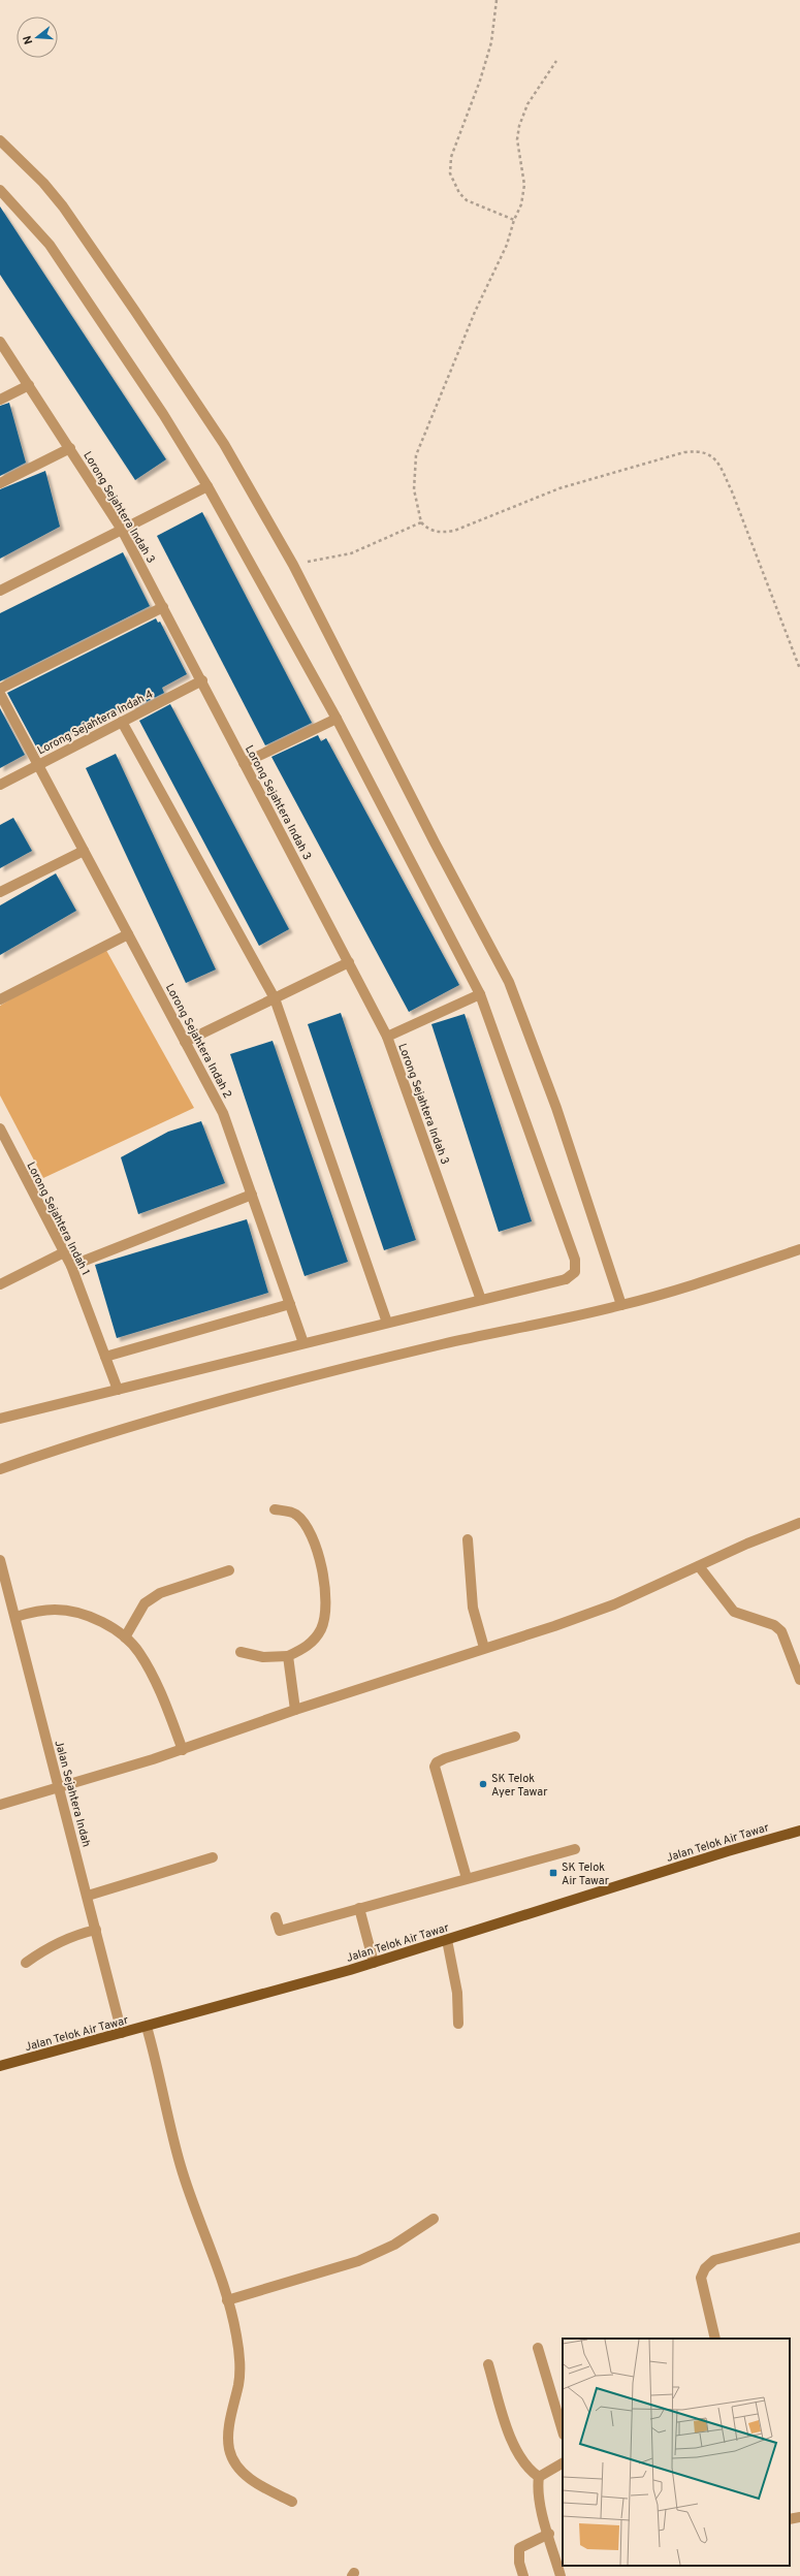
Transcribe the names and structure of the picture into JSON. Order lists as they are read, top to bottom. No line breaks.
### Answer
{"streets":{"main road":["Jalan Telok Air Tawar"],"street":["Lorong Sejahtera Indah 3","Lorong Sejahtera Indah 4","Lorong Sejahtera Indah 2","Lorong Sejahtera Indah 1","Jalan Sejahtera Indah"]},"crossings":[["Lorong Sejahtera Indah 3","Lorong Sejahtera Indah 4"],["Lorong Sejahtera Indah 4","Lorong Sejahtera Indah 2"],["Jalan Sejahtera Indah","Jalan Telok Air Tawar"]],"places":{"other":["SK Telok Ayer Tawar"],"transit":["SK Telok Air Tawar"]},"north":"left"}
